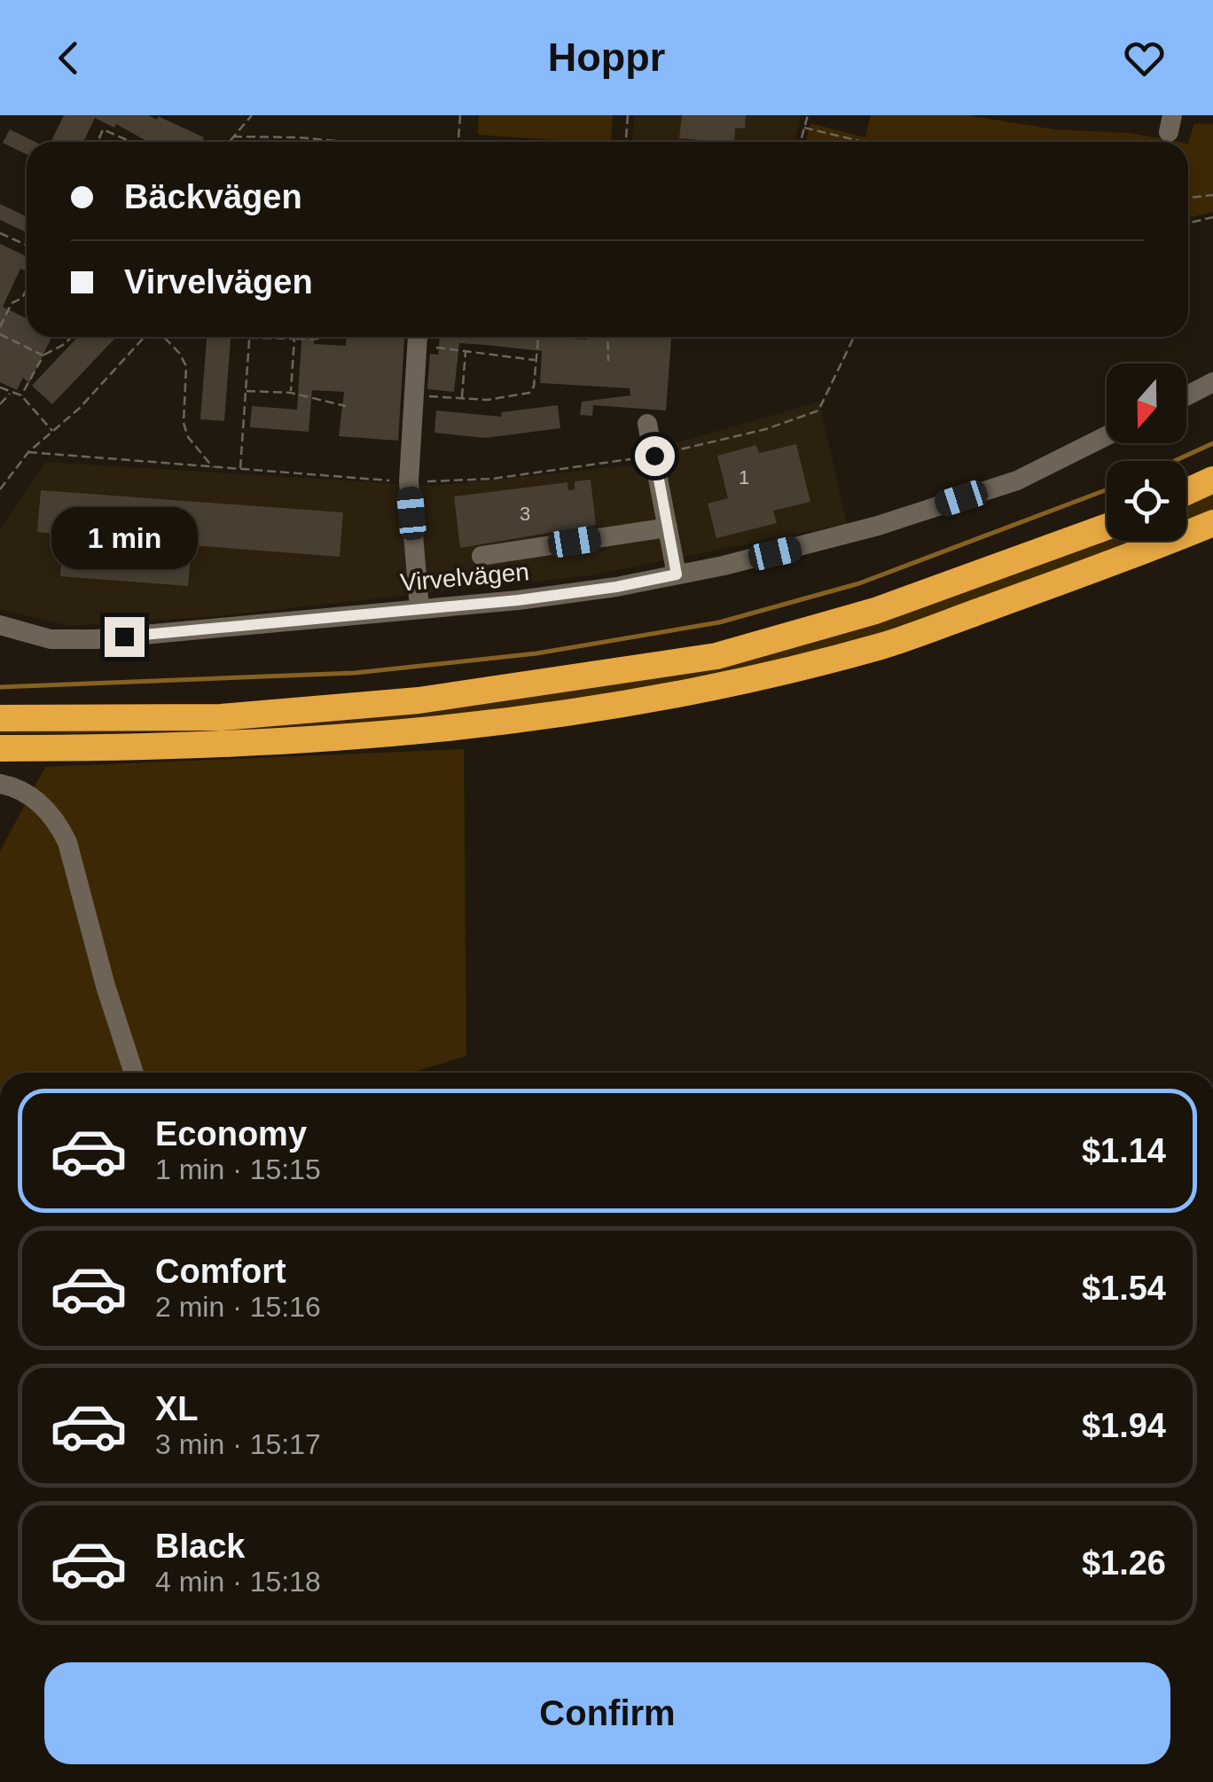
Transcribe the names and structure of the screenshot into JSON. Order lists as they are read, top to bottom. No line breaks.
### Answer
{"streets":{"street":["Virvelvägen"]},"house_numbers":["1","3"],"north":"bottom","page":{"header":"Hoppr","banner":["Bäckvägen","Virvelvägen"],"bubble":"1 min","list":[{"name":"Economy","note":"1 min · 15:15","value":"$1.14"},{"name":"Comfort","note":"2 min · 15:16","value":"$1.54"},{"name":"XL","note":"3 min · 15:17","value":"$1.94"},{"name":"Black","note":"4 min · 15:18","value":"$1.26"}],"buttons":"Confirm"}}
